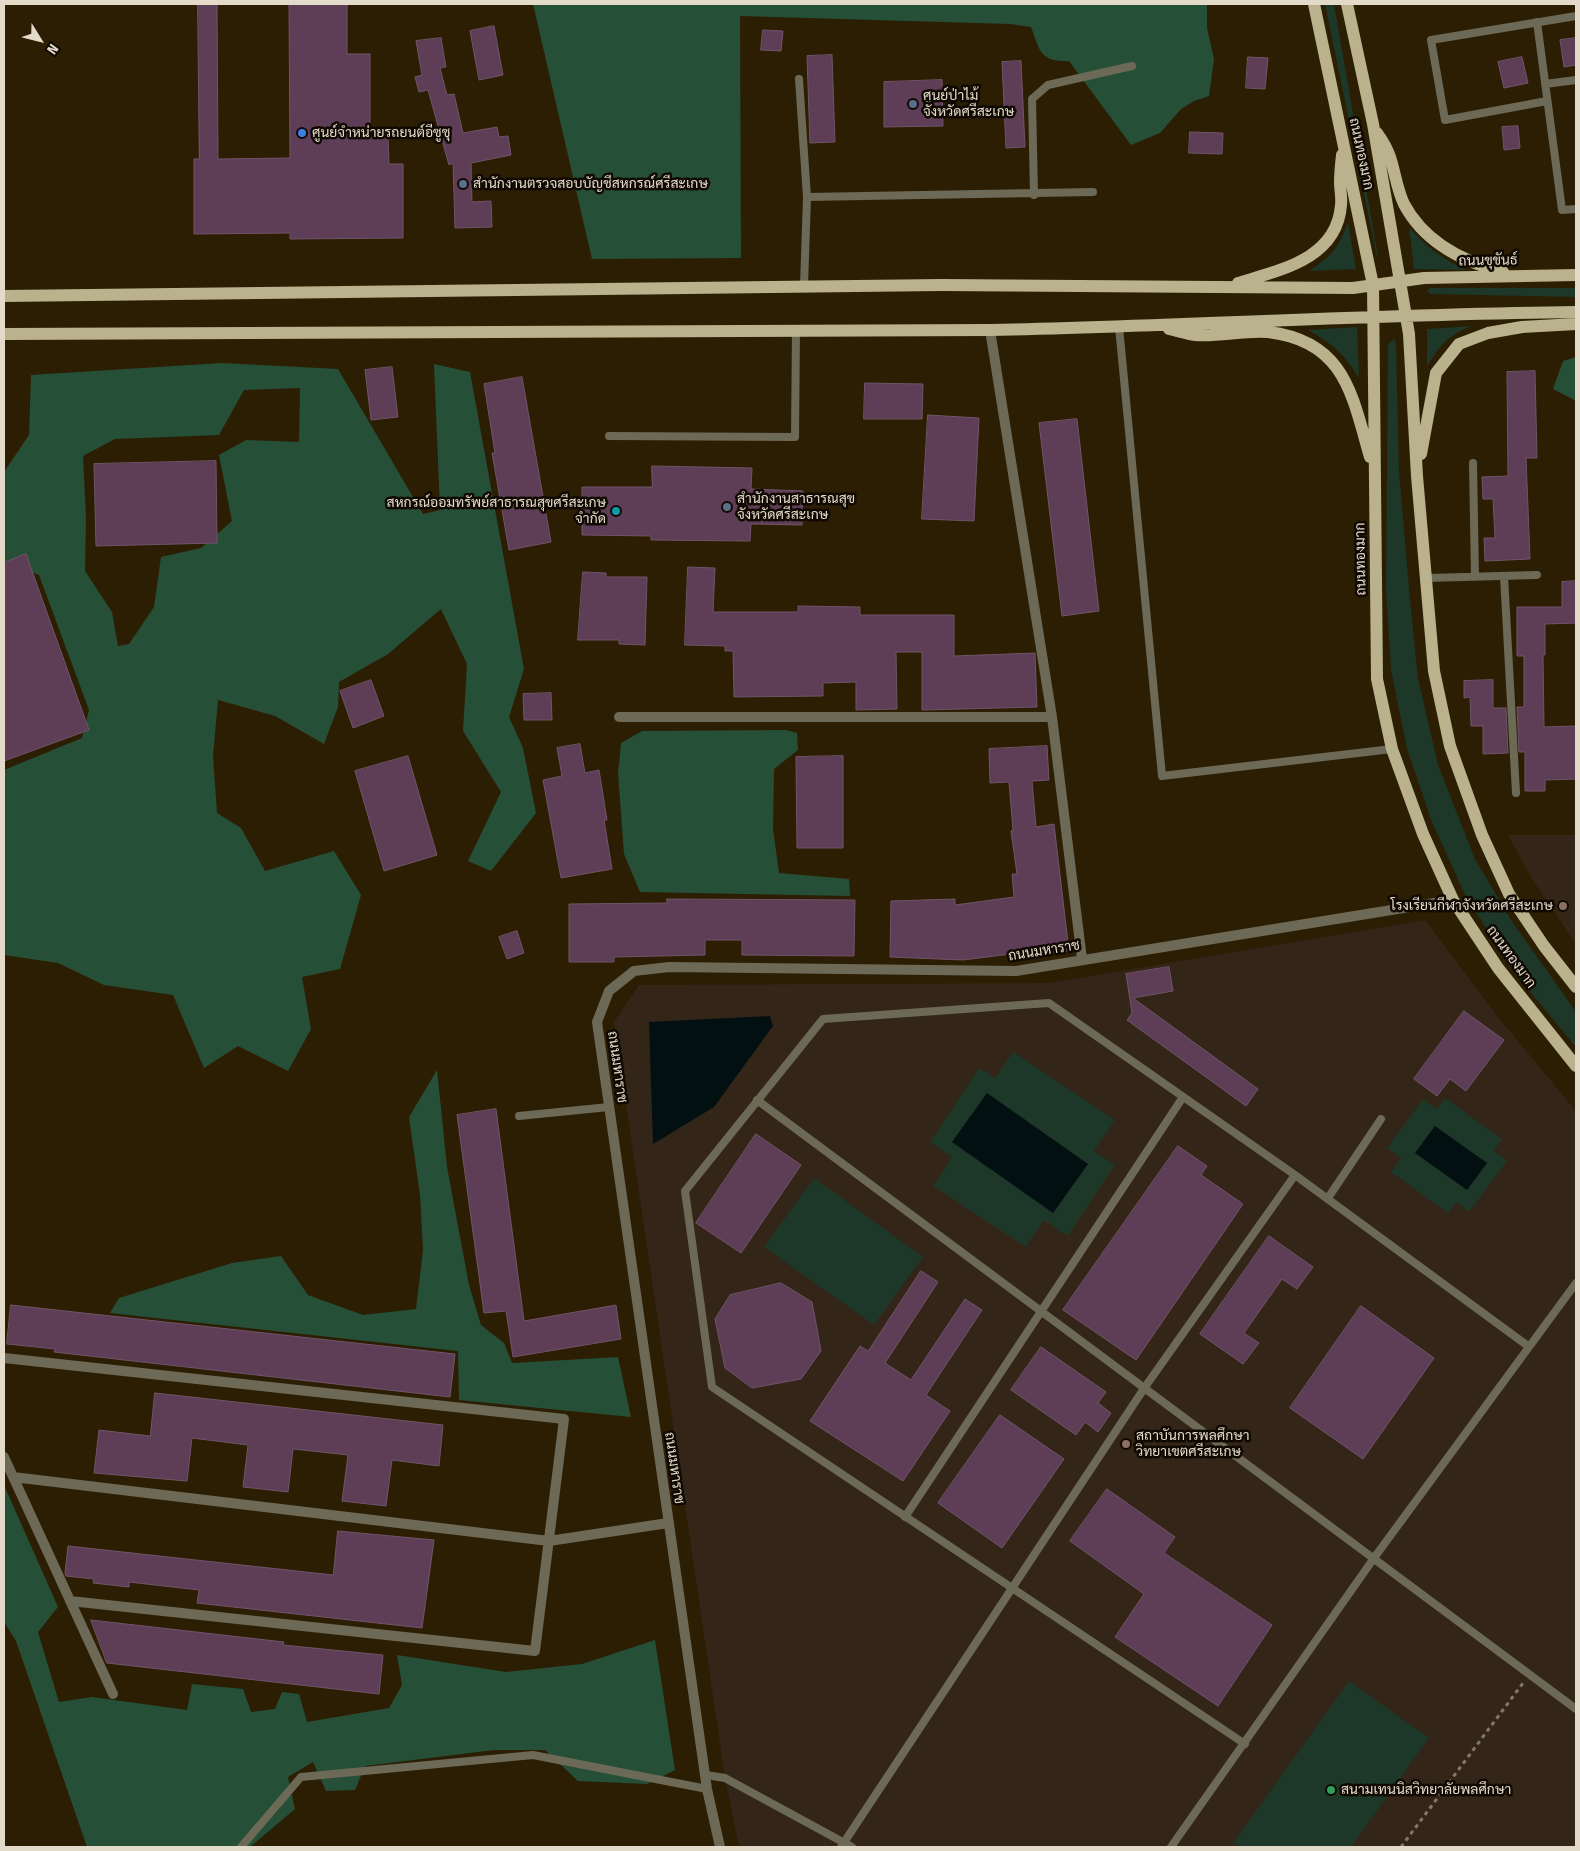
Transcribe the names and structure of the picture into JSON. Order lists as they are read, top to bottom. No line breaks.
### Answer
{"streets":{"main road":["ถนนทองมาก","ถนนขุขันธ์"],"street":["ถนนมหาราช"]},"crossings":[["ถนนทองมาก","ถนนขุขันธ์"],["ถนนทองมาก","ถนนมหาราช"]],"places":["ศูนย์ป่าไม้ จังหวัดศรีสะเกษ","ศูนย์จำหน่ายรถยนต์อีซูซุ","สำนักงานตรวจสอบบัญชีสหกรณ์ศรีสะเกษ","สำนักงานสาธารณสุข จังหวัดศรีสะเกษ","สหกรณ์ออมทรัพย์สาธารณสุขศรีสะเกษ จำกัด","โรงเรียนกีฬาจังหวัดศรีสะเกษ","สถาบันการพลศึกษา วิทยาเขตศรีสะเกษ","สนามเทนนิสวิทยาลัยพลศึกษา"],"north":"bottom right"}
